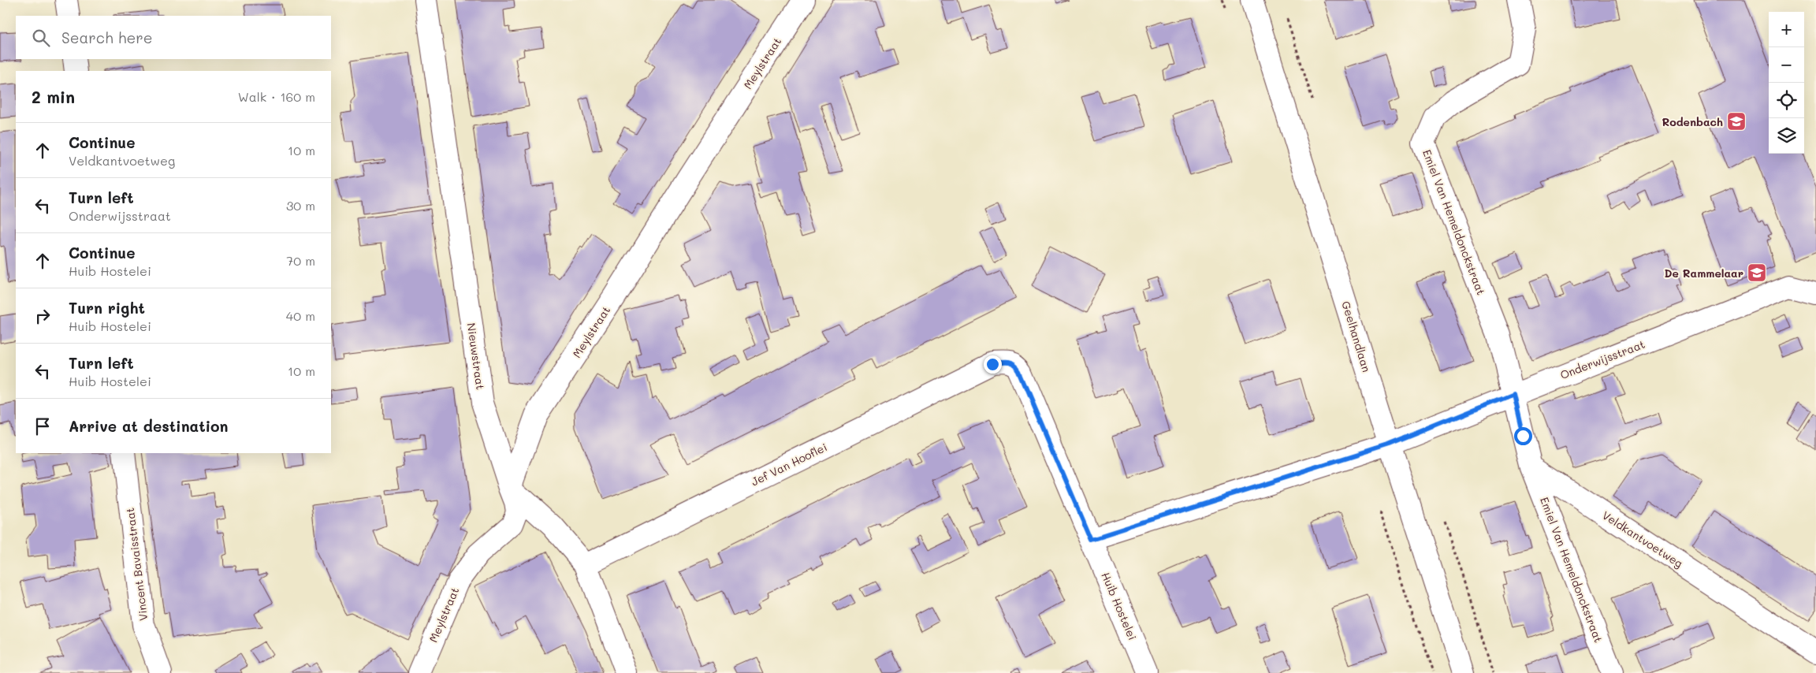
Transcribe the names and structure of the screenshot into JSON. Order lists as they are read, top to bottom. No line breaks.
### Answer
{"streets":{"street":["Meylstraat","Emiel Van Hemeldonckstraat","Geelhandlaan","Nieuwstraat","Onderwijsstraat","Jef Van Hooflei","Veldkantvoetweg","Vincent Bavaisstraat","Huib Hostelei"]},"crossings":[["Meylstraat","Nieuwstraat"],["Emiel Van Hemeldonckstraat","Onderwijsstraat"],["Emiel Van Hemeldonckstraat","Veldkantvoetweg"],["Geelhandlaan","Onderwijsstraat"],["Jef Van Hooflei","Huib Hostelei"]],"places":{"school or university":["Rodenbach","De Rammelaar"]},"page":{"map_buttons":["+","−"],"search":"Search here","heading":["2 min","Walk · 160 m"],"list":[["Continue","Veldkantvoetweg","10 m"],["Turn left","Onderwijsstraat","30 m"],["Continue","Huib Hostelei","70 m"],["Turn right","Huib Hostelei","40 m"],["Turn left","Huib Hostelei","10 m"],"Arrive at destination"]}}
